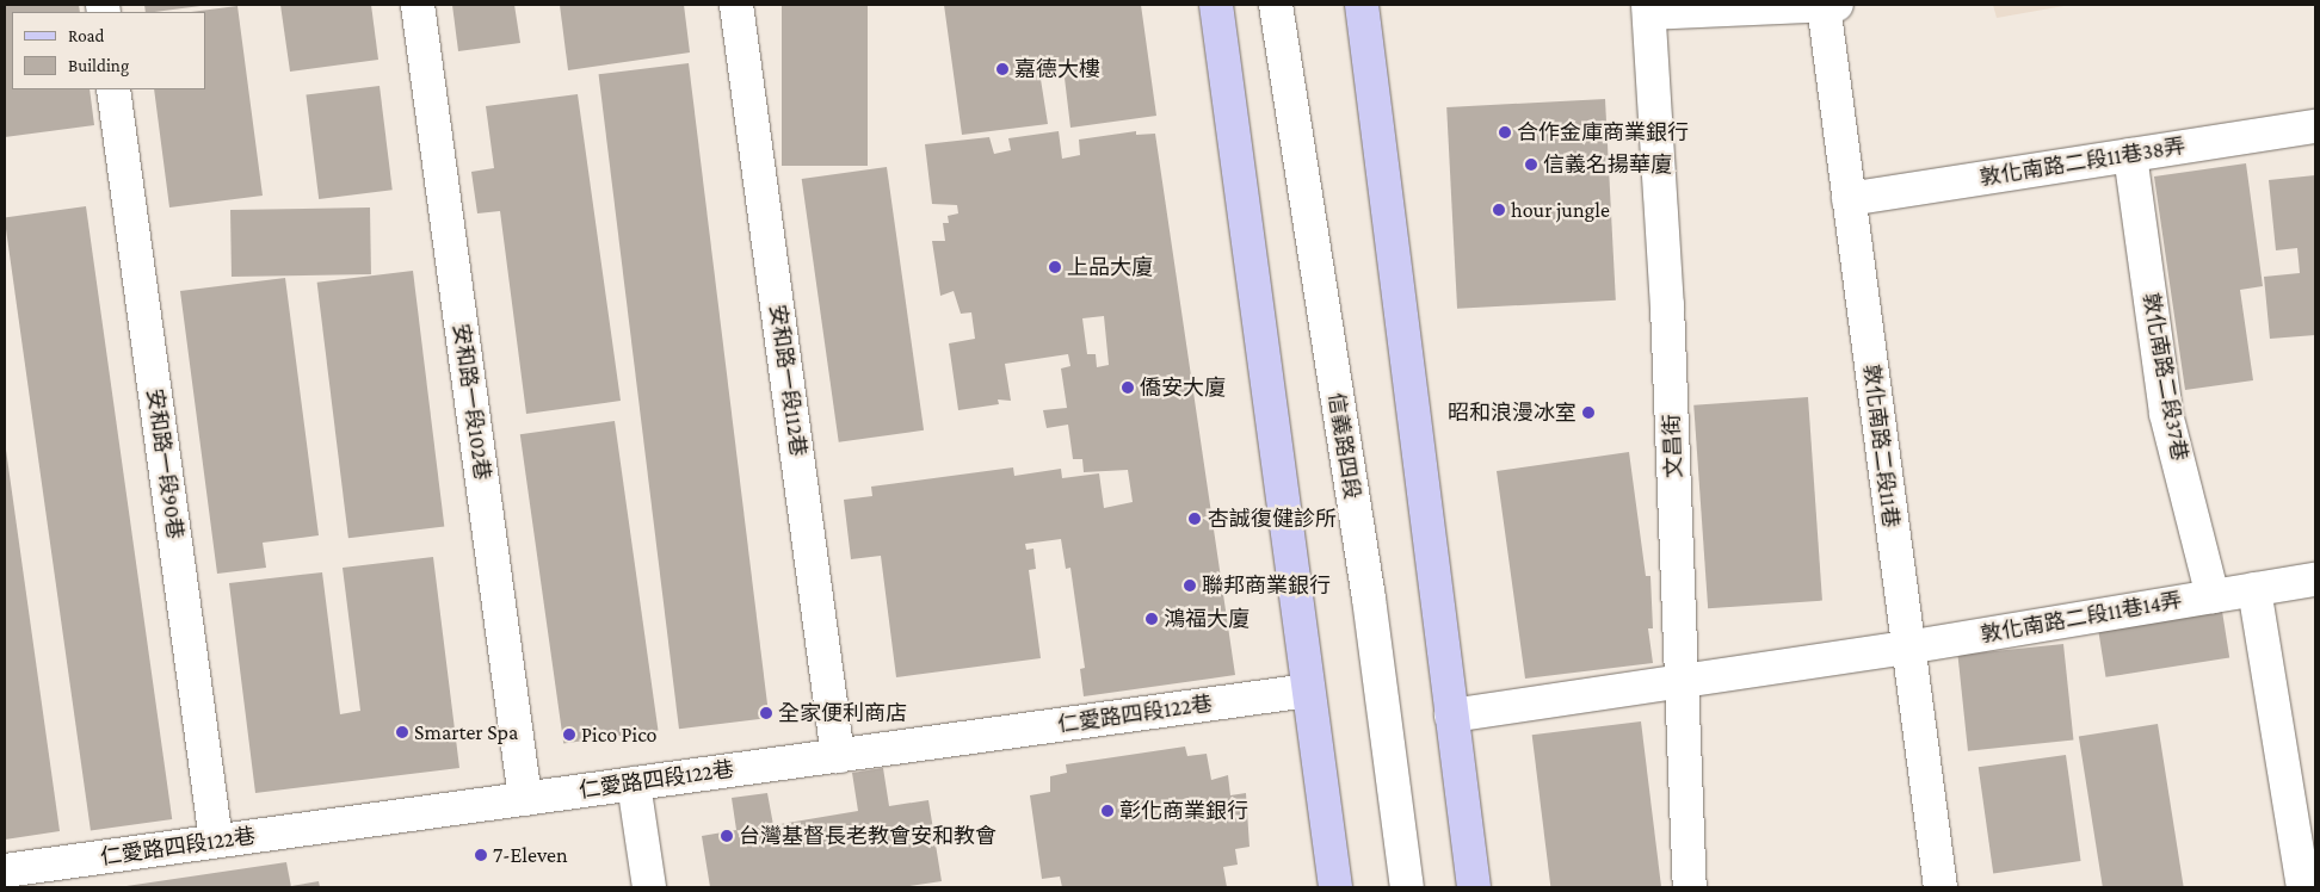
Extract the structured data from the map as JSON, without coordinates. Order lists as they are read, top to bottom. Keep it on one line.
{"streets":{"street":["敦化南路二段11巷38弄","敦化南路二段37巷","安和路一段112巷","安和路一段102巷","信義路四段","文昌街","敦化南路二段11巷","安和路一段90巷","敦化南路二段11巷14弄","仁愛路四段122巷"]},"crossings":[["敦化南路二段11巷38弄","敦化南路二段37巷"],["敦化南路二段11巷38弄","敦化南路二段11巷"],["敦化南路二段37巷","敦化南路二段11巷14弄"],["安和路一段112巷","仁愛路四段122巷"],["安和路一段102巷","仁愛路四段122巷"],["文昌街","敦化南路二段11巷14弄"],["敦化南路二段11巷","敦化南路二段11巷14弄"],["安和路一段90巷","仁愛路四段122巷"]],"places":["嘉德大樓","合作金庫商業銀行","信義名揚華廈","hour jungle","上品大廈","僑安大廈","昭和浪漫冰室","杏誠復健診所","聯邦商業銀行","鴻福大廈","全家便利商店","Smarter Spa","Pico Pico","彰化商業銀行","台灣基督長老教會安和教會","7-Eleven"],"legend":["Road","Building"]}
